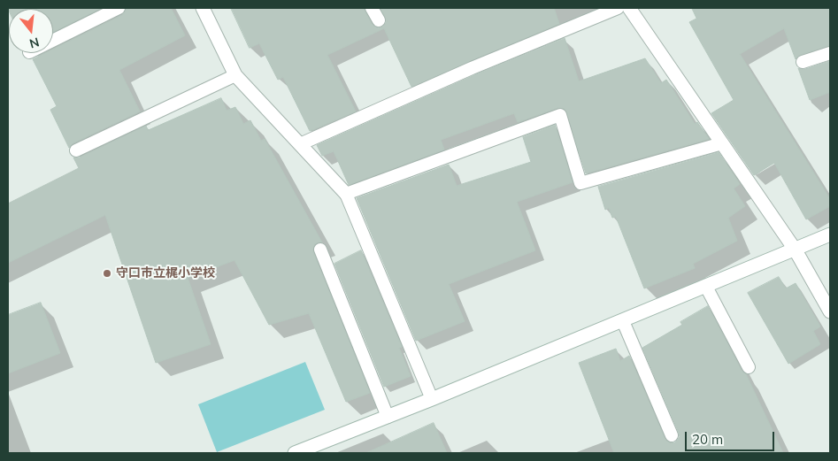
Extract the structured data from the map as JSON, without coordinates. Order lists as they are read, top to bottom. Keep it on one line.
{"places":["守口市立梶小学校"],"scale_bar":"20 m","north":"bottom"}
